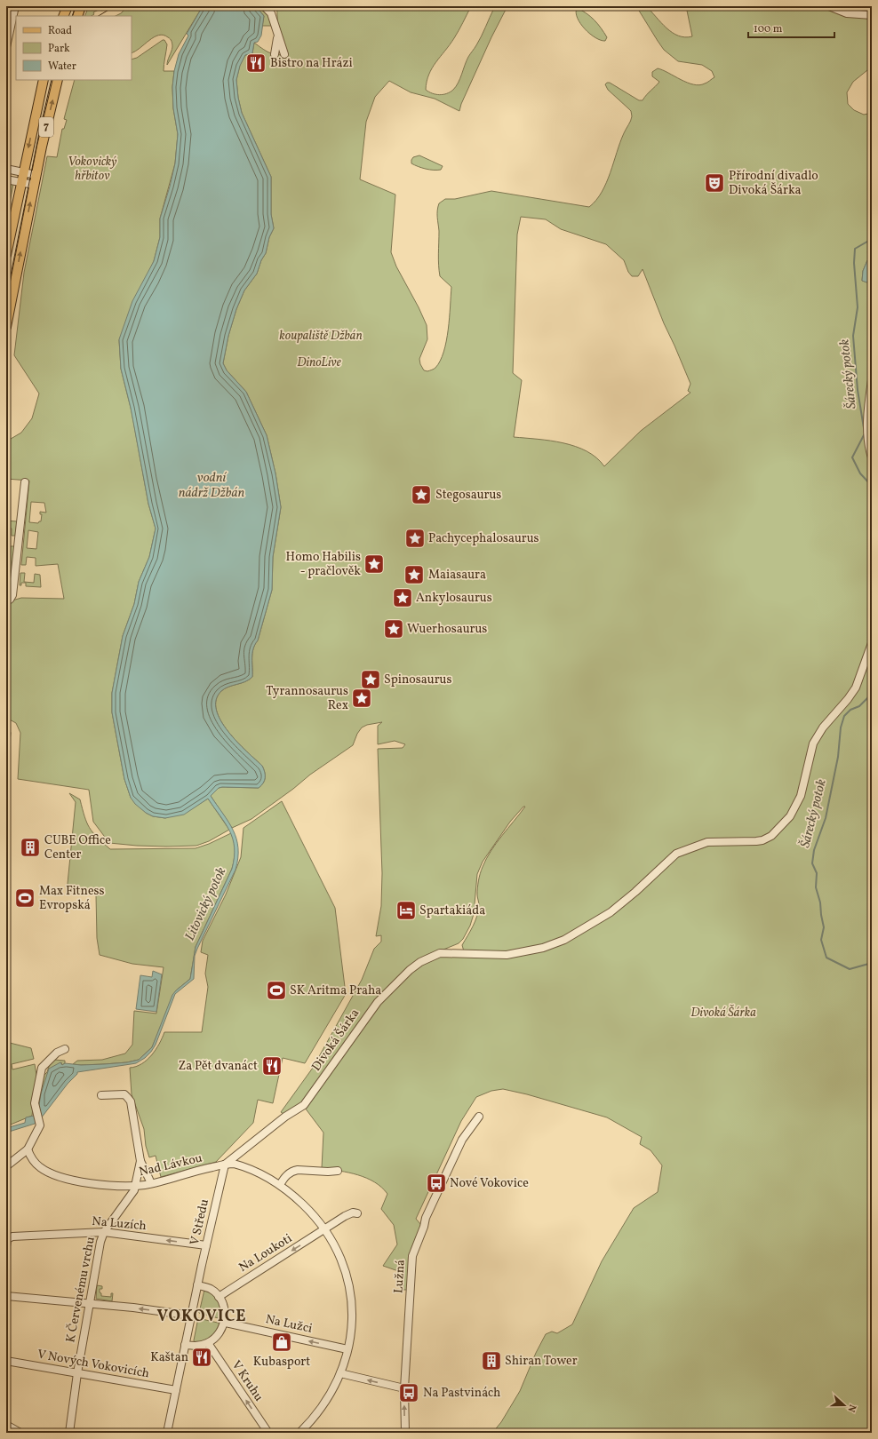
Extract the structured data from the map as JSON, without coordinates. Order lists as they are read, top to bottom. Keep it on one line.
{"streets":{"main road":["7"],"street":["Divoká Šárka","Nad Lávkou","V Středu","Na Luzích","Na Loukoti","Lužná","K Červenému vrchu","Na Lužci","V Nových Vokovicích","V Kruhu"]},"crossings":[["Divoká Šárka","Nad Lávkou"],["Divoká Šárka","V Středu"],["Nad Lávkou","V Středu"],["Nad Lávkou","K Červenému vrchu"],["V Středu","Na Luzích"],["V Středu","V Nových Vokovicích"],["Na Luzích","K Červenému vrchu"],["K Červenému vrchu","V Nových Vokovicích"]],"one_way":["Na Luzích","Na Loukoti","Na Lužci","V Kruhu"],"districts":["VOKOVICE"],"water":["Šárecký potok","vodní nádrž Džbán","Litovický potok"],"parks":["Vokovický hřbitov","koupaliště Džbán","DinoLive","Divoká Šárka"],"places":{"restaurant":["Bistro na Hrázi","Za Pět dvanáct","Kaštan"],"theatre":["Přírodní divadlo Divoká Šárka"],"place":["Stegosaurus","Pachycephalosaurus","Homo Habilis - pračlověk","Maiasaura","Ankylosaurus","Wuerhosaurus","Spinosaurus","Tyrannosaurus Rex"],"building":["CUBE Office Center","Shiran Tower"],"sports":["Max Fitness Evropská","SK Aritma Praha"],"hotel":["Spartakiáda"],"bus stop":["Nové Vokovice","Na Pastvinách"],"shop":["Kubasport"]},"legend":["Road","Park","Water"],"scale_bar":"100 m","north":"right"}
